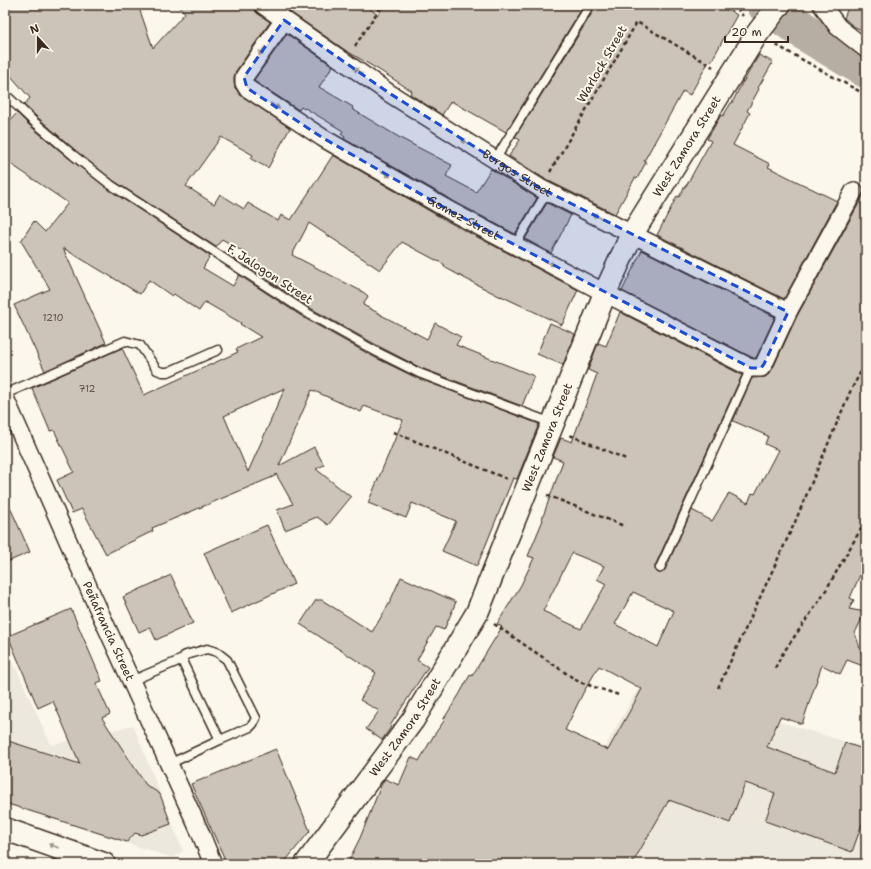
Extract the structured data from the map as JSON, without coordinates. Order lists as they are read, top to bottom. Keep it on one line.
{"streets":{"street":["West Zamora Street","Burgos Street","Gomez Street","Peñafrancia Street"],"lane":["F. Jalogon Street"],"path":["Warlock Street"]},"crossings":[["Warlock Street","West Zamora Street"],["Warlock Street","Burgos Street"],["West Zamora Street","Burgos Street"],["West Zamora Street","Gomez Street"],["West Zamora Street","F. Jalogon Street"],["Burgos Street","Gomez Street"]],"one_way":["Burgos Street","Gomez Street"],"house_numbers":["1210","712"],"scale_bar":"20 m","north":"top"}
